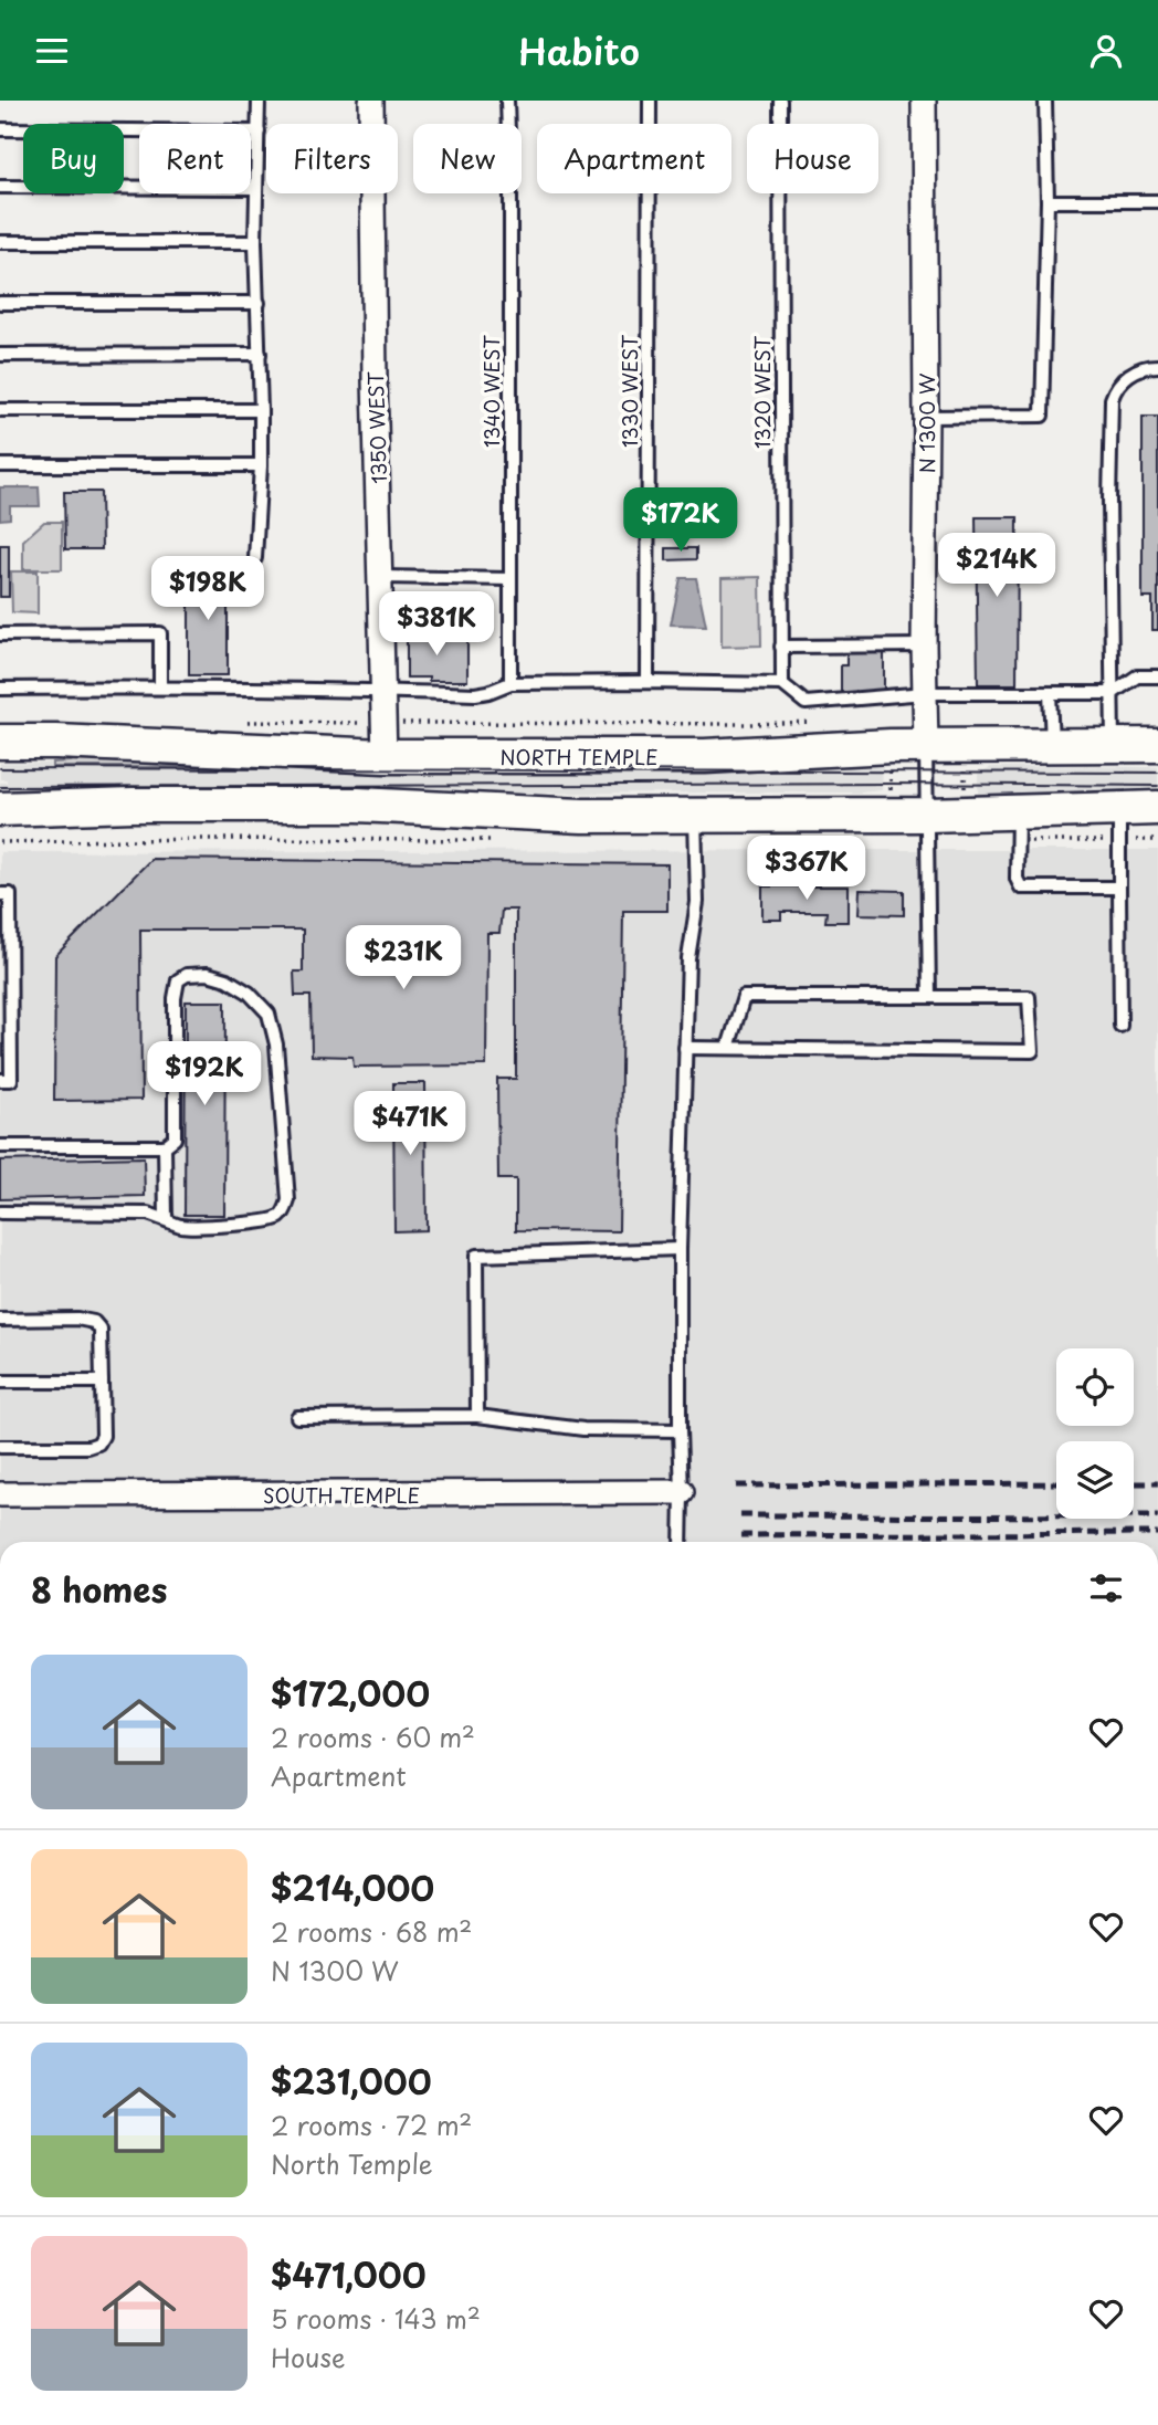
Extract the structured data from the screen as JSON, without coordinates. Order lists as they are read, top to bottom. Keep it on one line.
{"streets":{"main road":["NORTH TEMPLE"],"street":["N 1300 W","1350 WEST","SOUTH TEMPLE"],"lane":["1340 WEST","1330 WEST","1320 WEST"]},"crossings":[["N 1300 W","NORTH TEMPLE"],["1350 WEST","NORTH TEMPLE"]],"page":{"header":"Habito","chip":["Buy","Rent","Filters","New","Apartment","House"],"price":["$172K","$214K","$198K","$381K","$367K","$231K","$192K","$471K"],"heading":"8 homes","list":[{"name":"$172,000","note":"2 rooms · 60 m² · Apartment"},{"name":"$214,000","note":"2 rooms · 68 m² · N 1300 W"},{"name":"$231,000","note":"2 rooms · 72 m² · North Temple"},{"name":"$471,000","note":"5 rooms · 143 m² · House"}]}}
